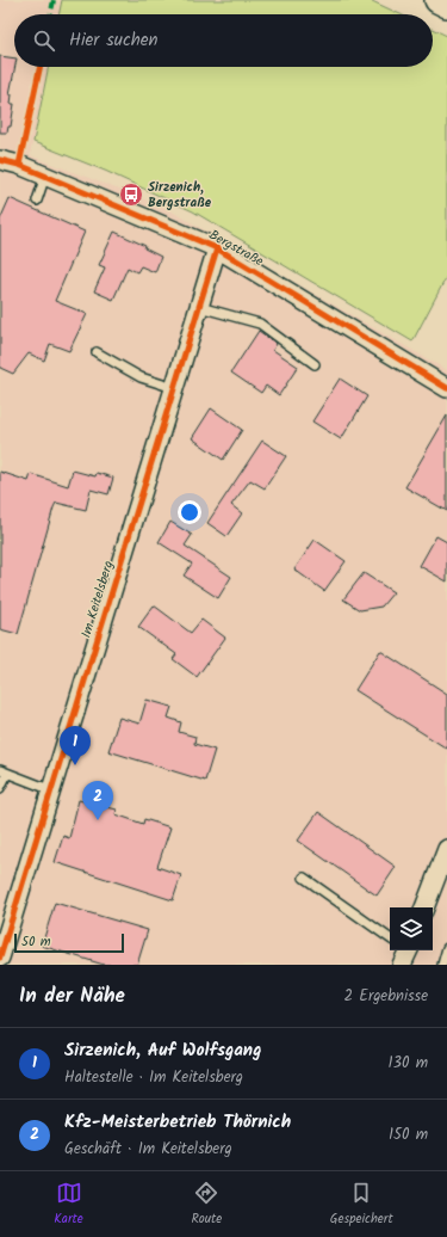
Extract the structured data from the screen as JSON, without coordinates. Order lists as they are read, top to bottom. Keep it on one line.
{"streets":{"street":["Bergstraße","Im Keitelsberg"]},"crossings":[["Bergstraße","Im Keitelsberg"]],"places":{"bus stop":["Sirzenich, Bergstraße"]},"scale_bar":"50 m","page":{"search":"Hier suchen","pins":["1","2"],"scale":"50 m","heading":["In der Nähe","2 Ergebnisse"],"list":[{"mark":"1","name":"Sirzenich, Auf Wolfsgang","note":"Haltestelle · Im Keitelsberg","value":"130 m"},{"mark":"2","name":"Kfz-Meisterbetrieb Thörnich","note":"Geschäft · Im Keitelsberg","value":"150 m"}],"nav":["Karte","Route","Gespeichert"]}}
